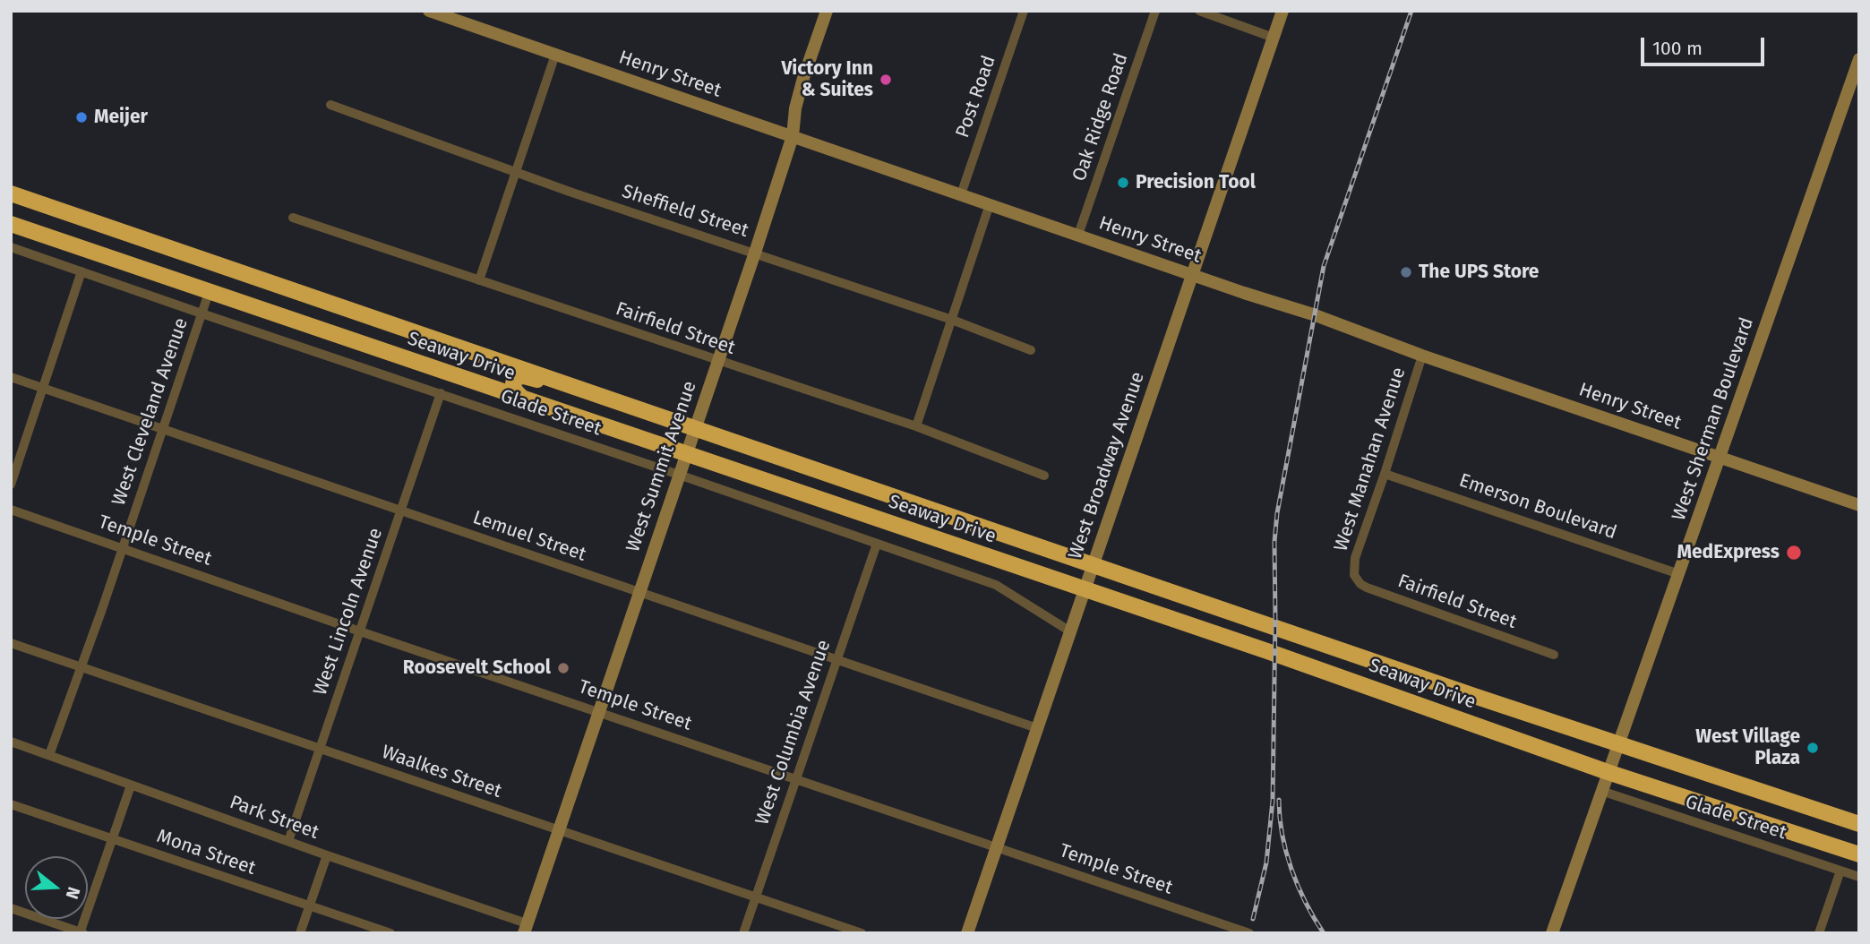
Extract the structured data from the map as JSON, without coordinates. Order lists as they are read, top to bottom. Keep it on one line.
{"streets":{"highway":["Seaway Drive"],"main road":["Henry Street","West Sherman Boulevard","West Broadway Avenue","West Summit Avenue"],"street":["Post Road","Oak Ridge Road","Sheffield Street","Fairfield Street","West Cleveland Avenue","Glade Street","West Manahan Avenue","Emerson Boulevard","Lemuel Street","Temple Street","West Lincoln Avenue","West Columbia Avenue","Waalkes Street","Park Street","Mona Street"]},"crossings":[["Henry Street","Post Road"],["Henry Street","Oak Ridge Road"],["Henry Street","West Sherman Boulevard"],["Henry Street","West Manahan Avenue"],["Henry Street","West Broadway Avenue"],["Henry Street","West Summit Avenue"],["Sheffield Street","West Summit Avenue"],["Fairfield Street","West Manahan Avenue"],["Fairfield Street","West Summit Avenue"],["Seaway Drive","West Cleveland Avenue"],["Seaway Drive","West Sherman Boulevard"],["Seaway Drive","West Summit Avenue"],["West Cleveland Avenue","Glade Street"],["West Cleveland Avenue","Lemuel Street"],["West Cleveland Avenue","Temple Street"],["West Cleveland Avenue","Waalkes Street"],["West Cleveland Avenue","Park Street"],["Glade Street","West Sherman Boulevard"],["Glade Street","West Broadway Avenue"],["Glade Street","West Summit Avenue"],["Glade Street","West Lincoln Avenue"],["Glade Street","West Columbia Avenue"],["West Sherman Boulevard","Emerson Boulevard"],["West Manahan Avenue","Emerson Boulevard"],["West Broadway Avenue","Lemuel Street"],["West Broadway Avenue","Temple Street"],["West Summit Avenue","Lemuel Street"],["West Summit Avenue","Temple Street"],["West Summit Avenue","Waalkes Street"],["West Summit Avenue","Park Street"],["Lemuel Street","West Lincoln Avenue"],["Lemuel Street","West Columbia Avenue"],["Temple Street","West Lincoln Avenue"],["Temple Street","West Columbia Avenue"],["West Lincoln Avenue","Waalkes Street"],["West Lincoln Avenue","Park Street"],["West Columbia Avenue","Waalkes Street"]],"places":["Victory Inn & Suites","Meijer","Precision Tool","The UPS Store","MedExpress","Roosevelt School","West Village Plaza"],"scale_bar":"100 m","north":"right"}
